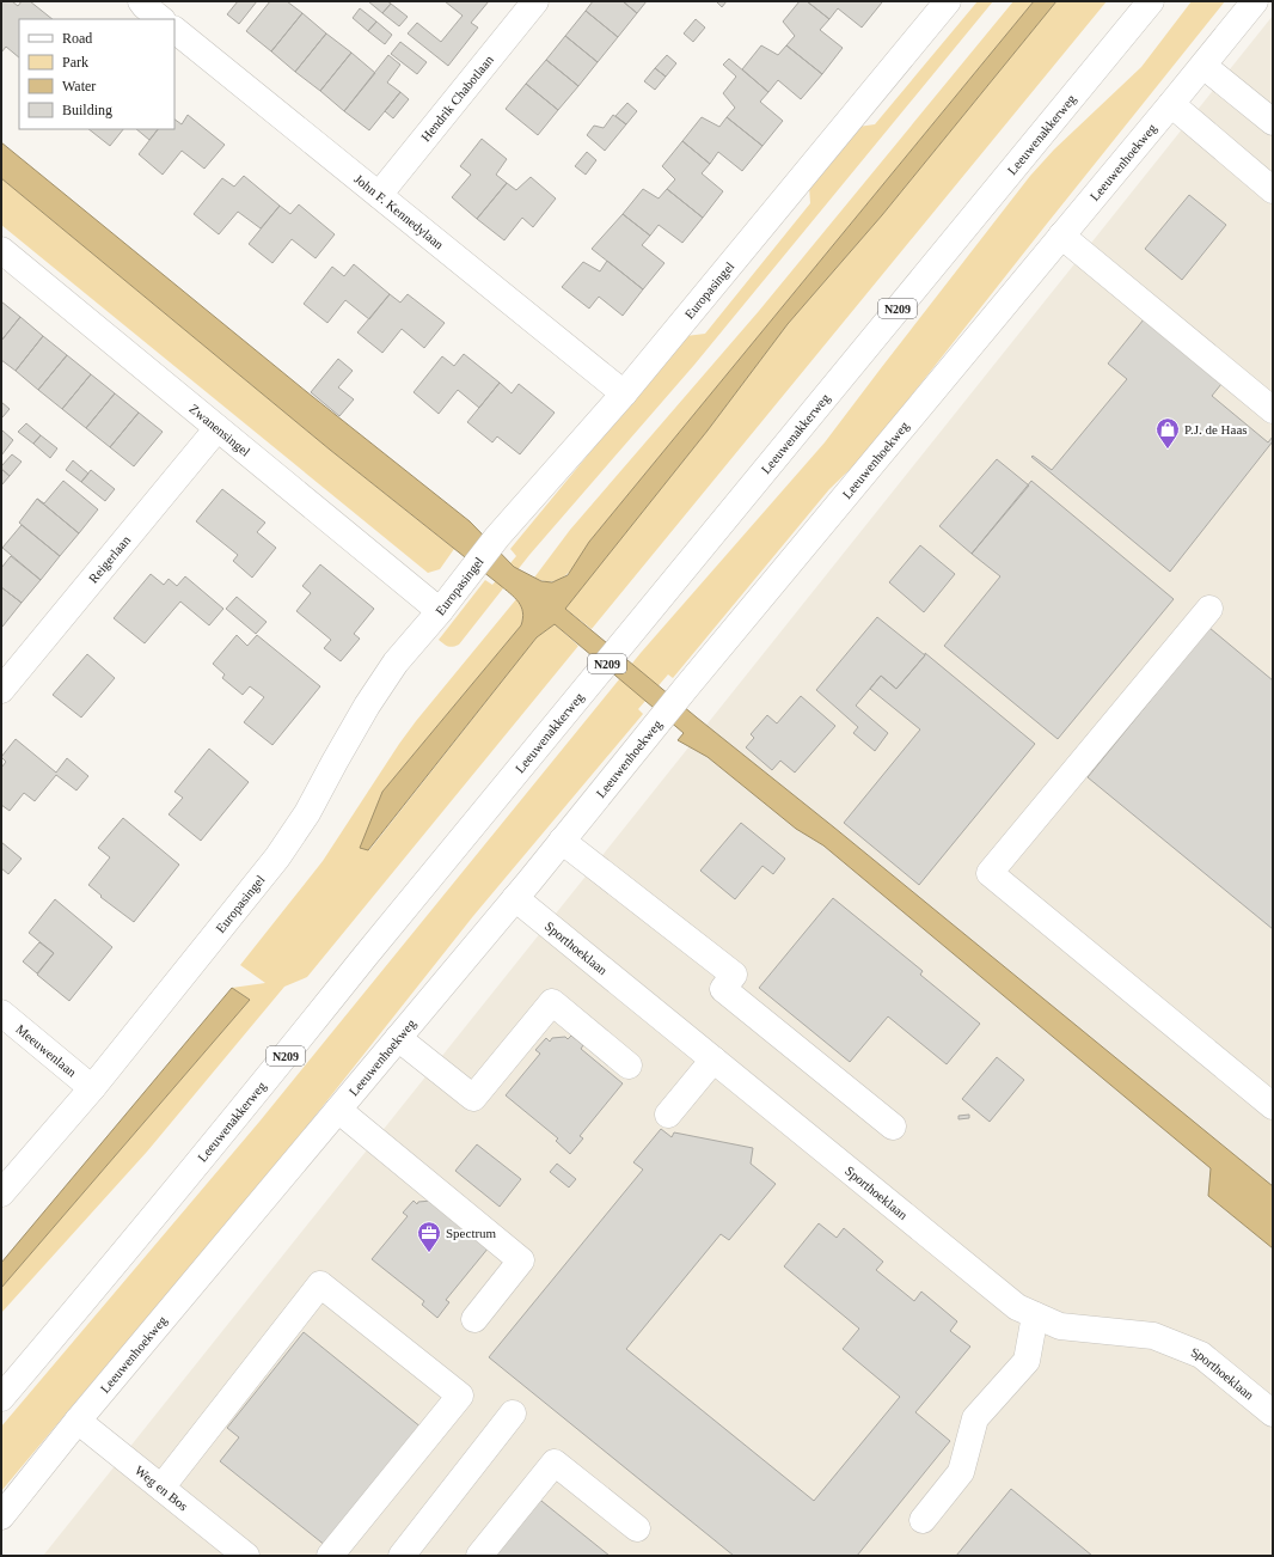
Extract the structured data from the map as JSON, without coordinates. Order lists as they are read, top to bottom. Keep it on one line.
{"streets":{"street":["Hendrik Chabotlaan","Leeuwenakkerweg","Leeuwenhoekweg","John F. Kennedylaan","Europasingel","N209","Zwanensingel","Reigerlaan","Sporthoeklaan","Meeuwenlaan","Weg en Bos"]},"crossings":[["Hendrik Chabotlaan","John F. Kennedylaan"],["Leeuwenhoekweg","Sporthoeklaan"],["Leeuwenhoekweg","Weg en Bos"],["John F. Kennedylaan","Europasingel"],["Europasingel","Zwanensingel"],["Europasingel","Meeuwenlaan"],["Zwanensingel","Reigerlaan"]],"places":{"shop":["P.J. de Haas"],"office":["Spectrum"]},"legend":["Road","Park","Water","Building"]}
